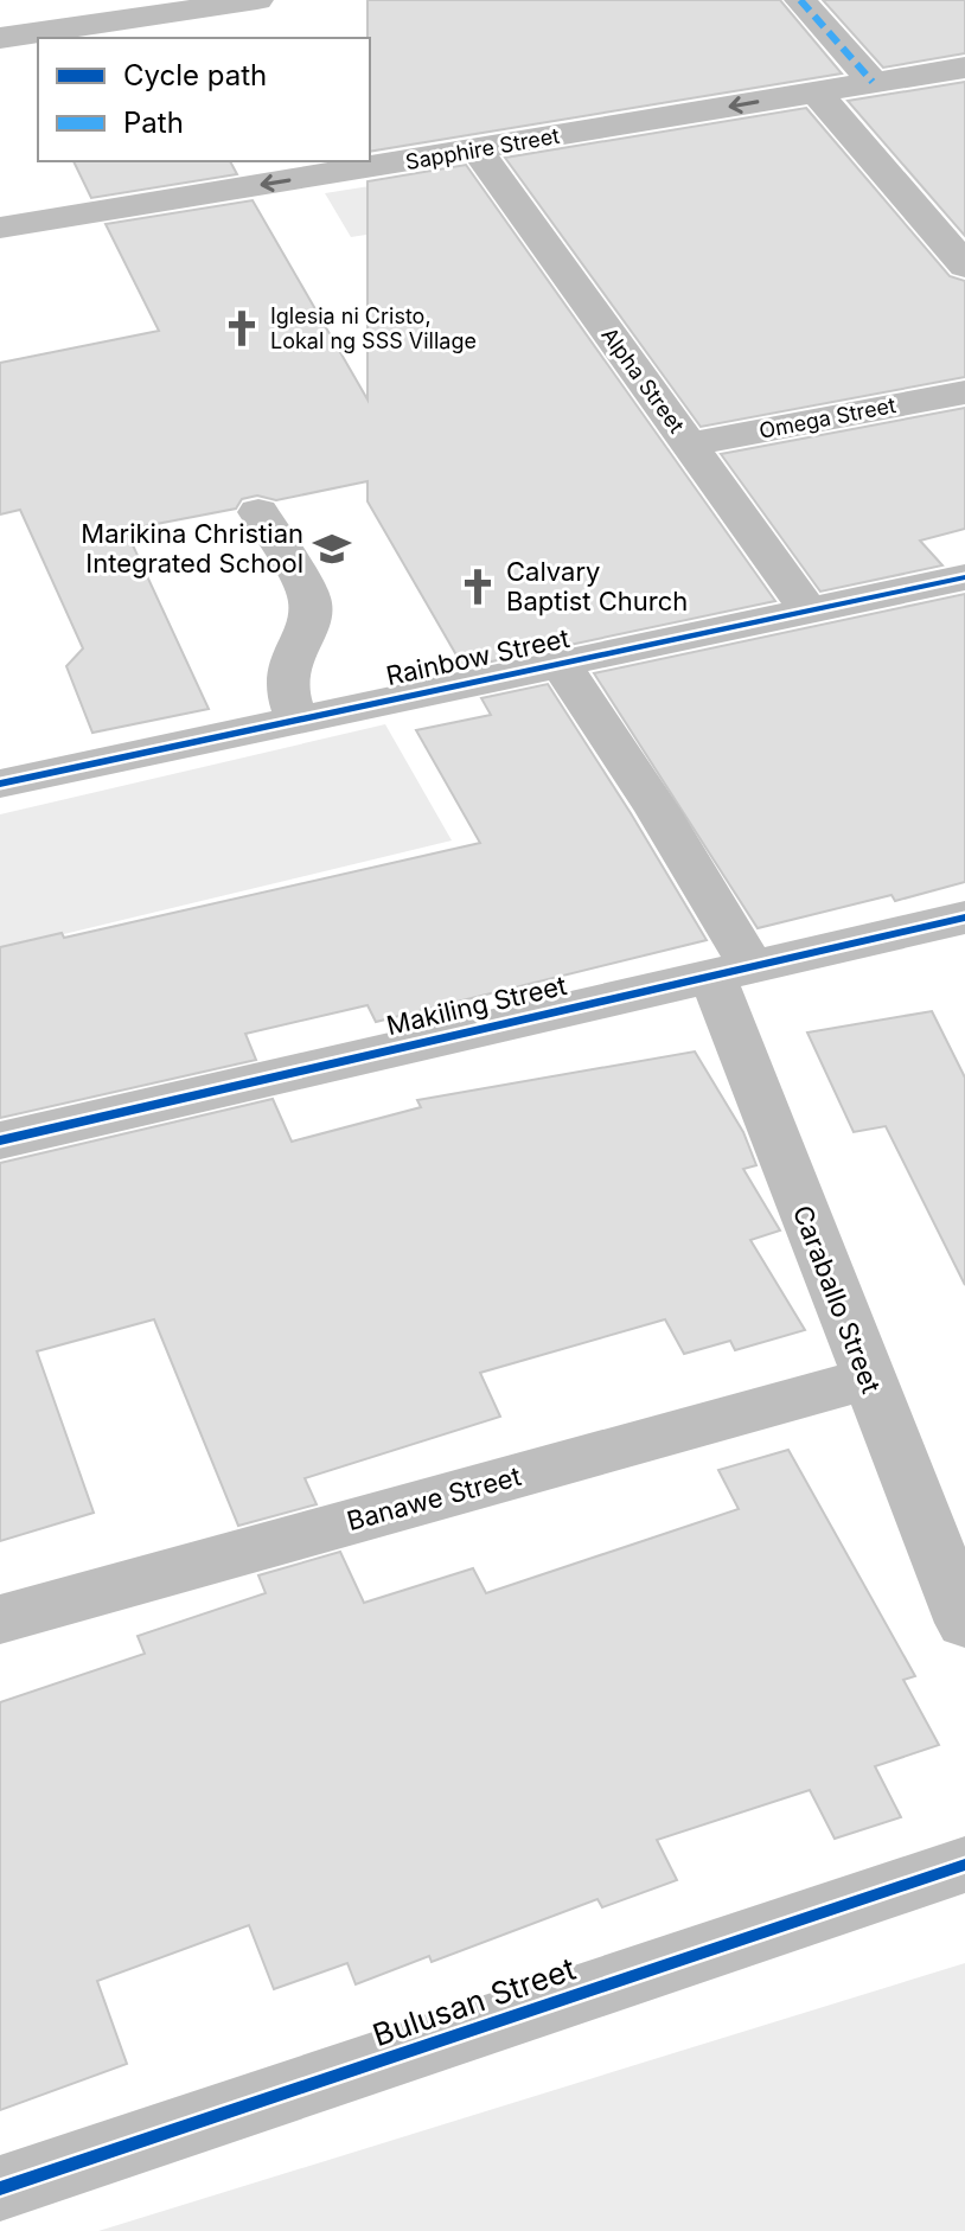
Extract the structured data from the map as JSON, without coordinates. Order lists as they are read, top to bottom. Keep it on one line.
{"streets":{"street":["Sapphire Street","Alpha Street","Omega Street","Rainbow Street","Makiling Street","Caraballo Street","Banawe Street","Bulusan Street"]},"crossings":[["Sapphire Street","Alpha Street"],["Alpha Street","Omega Street"],["Alpha Street","Rainbow Street"],["Rainbow Street","Caraballo Street"],["Makiling Street","Caraballo Street"],["Caraballo Street","Banawe Street"]],"places":{"church":["Iglesia ni Cristo, Lokal ng SSS Village","Calvary Baptist Church"],"school or university":["Marikina Christian Integrated School"]},"legend":["Cycle path","Path"]}
